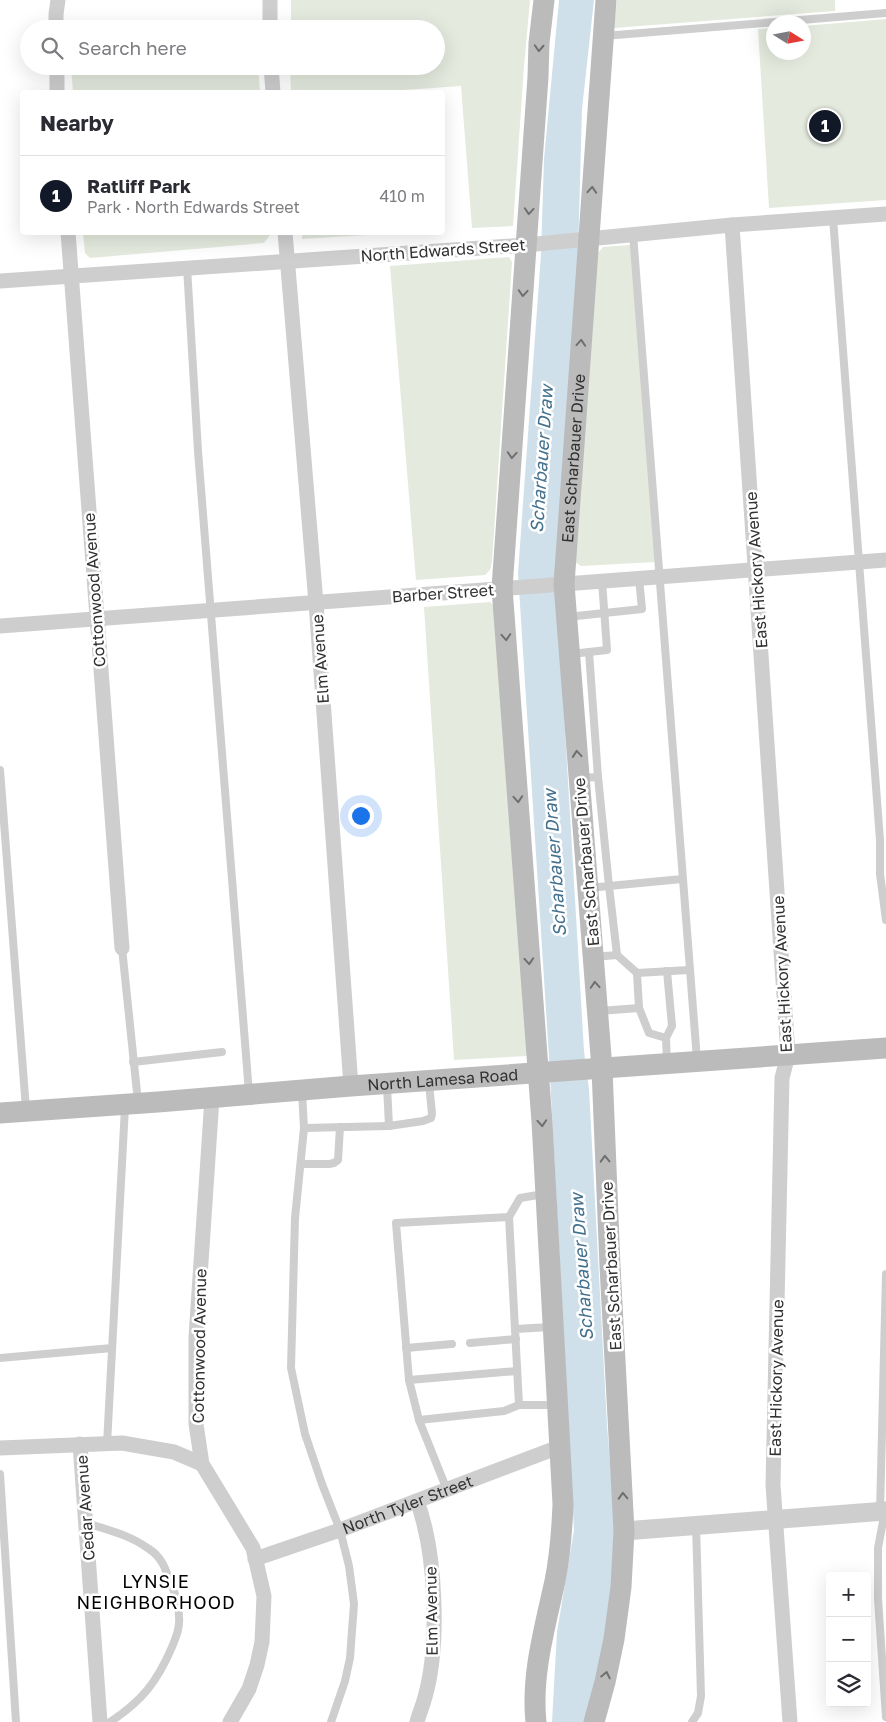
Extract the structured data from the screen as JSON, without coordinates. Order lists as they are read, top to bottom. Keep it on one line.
{"streets":{"main road":["East Scharbauer Drive","North Lamesa Road"],"street":["North Edwards Street","East Hickory Avenue","Cottonwood Avenue","Barber Street","Elm Avenue","North Tyler Street","Cedar Avenue"]},"crossings":[["North Edwards Street","East Scharbauer Drive"],["North Edwards Street","East Hickory Avenue"],["North Edwards Street","Cottonwood Avenue"],["North Edwards Street","Elm Avenue"],["East Scharbauer Drive","Barber Street"],["East Scharbauer Drive","North Lamesa Road"],["East Hickory Avenue","Barber Street"],["East Hickory Avenue","North Lamesa Road"],["Cottonwood Avenue","Barber Street"],["Cottonwood Avenue","North Lamesa Road"],["Cottonwood Avenue","North Tyler Street"],["Barber Street","Elm Avenue"],["Elm Avenue","North Lamesa Road"],["Elm Avenue","North Tyler Street"]],"districts":["LYNSIE NEIGHBORHOOD"],"water":["Scharbauer Draw"],"north":"right","page":{"search":"Search here","heading":"Nearby","pins":"1","list":[{"mark":"1","name":"Ratliff Park","note":"Park · North Edwards Street","value":"410 m"}],"map_buttons":["+","−"]}}
